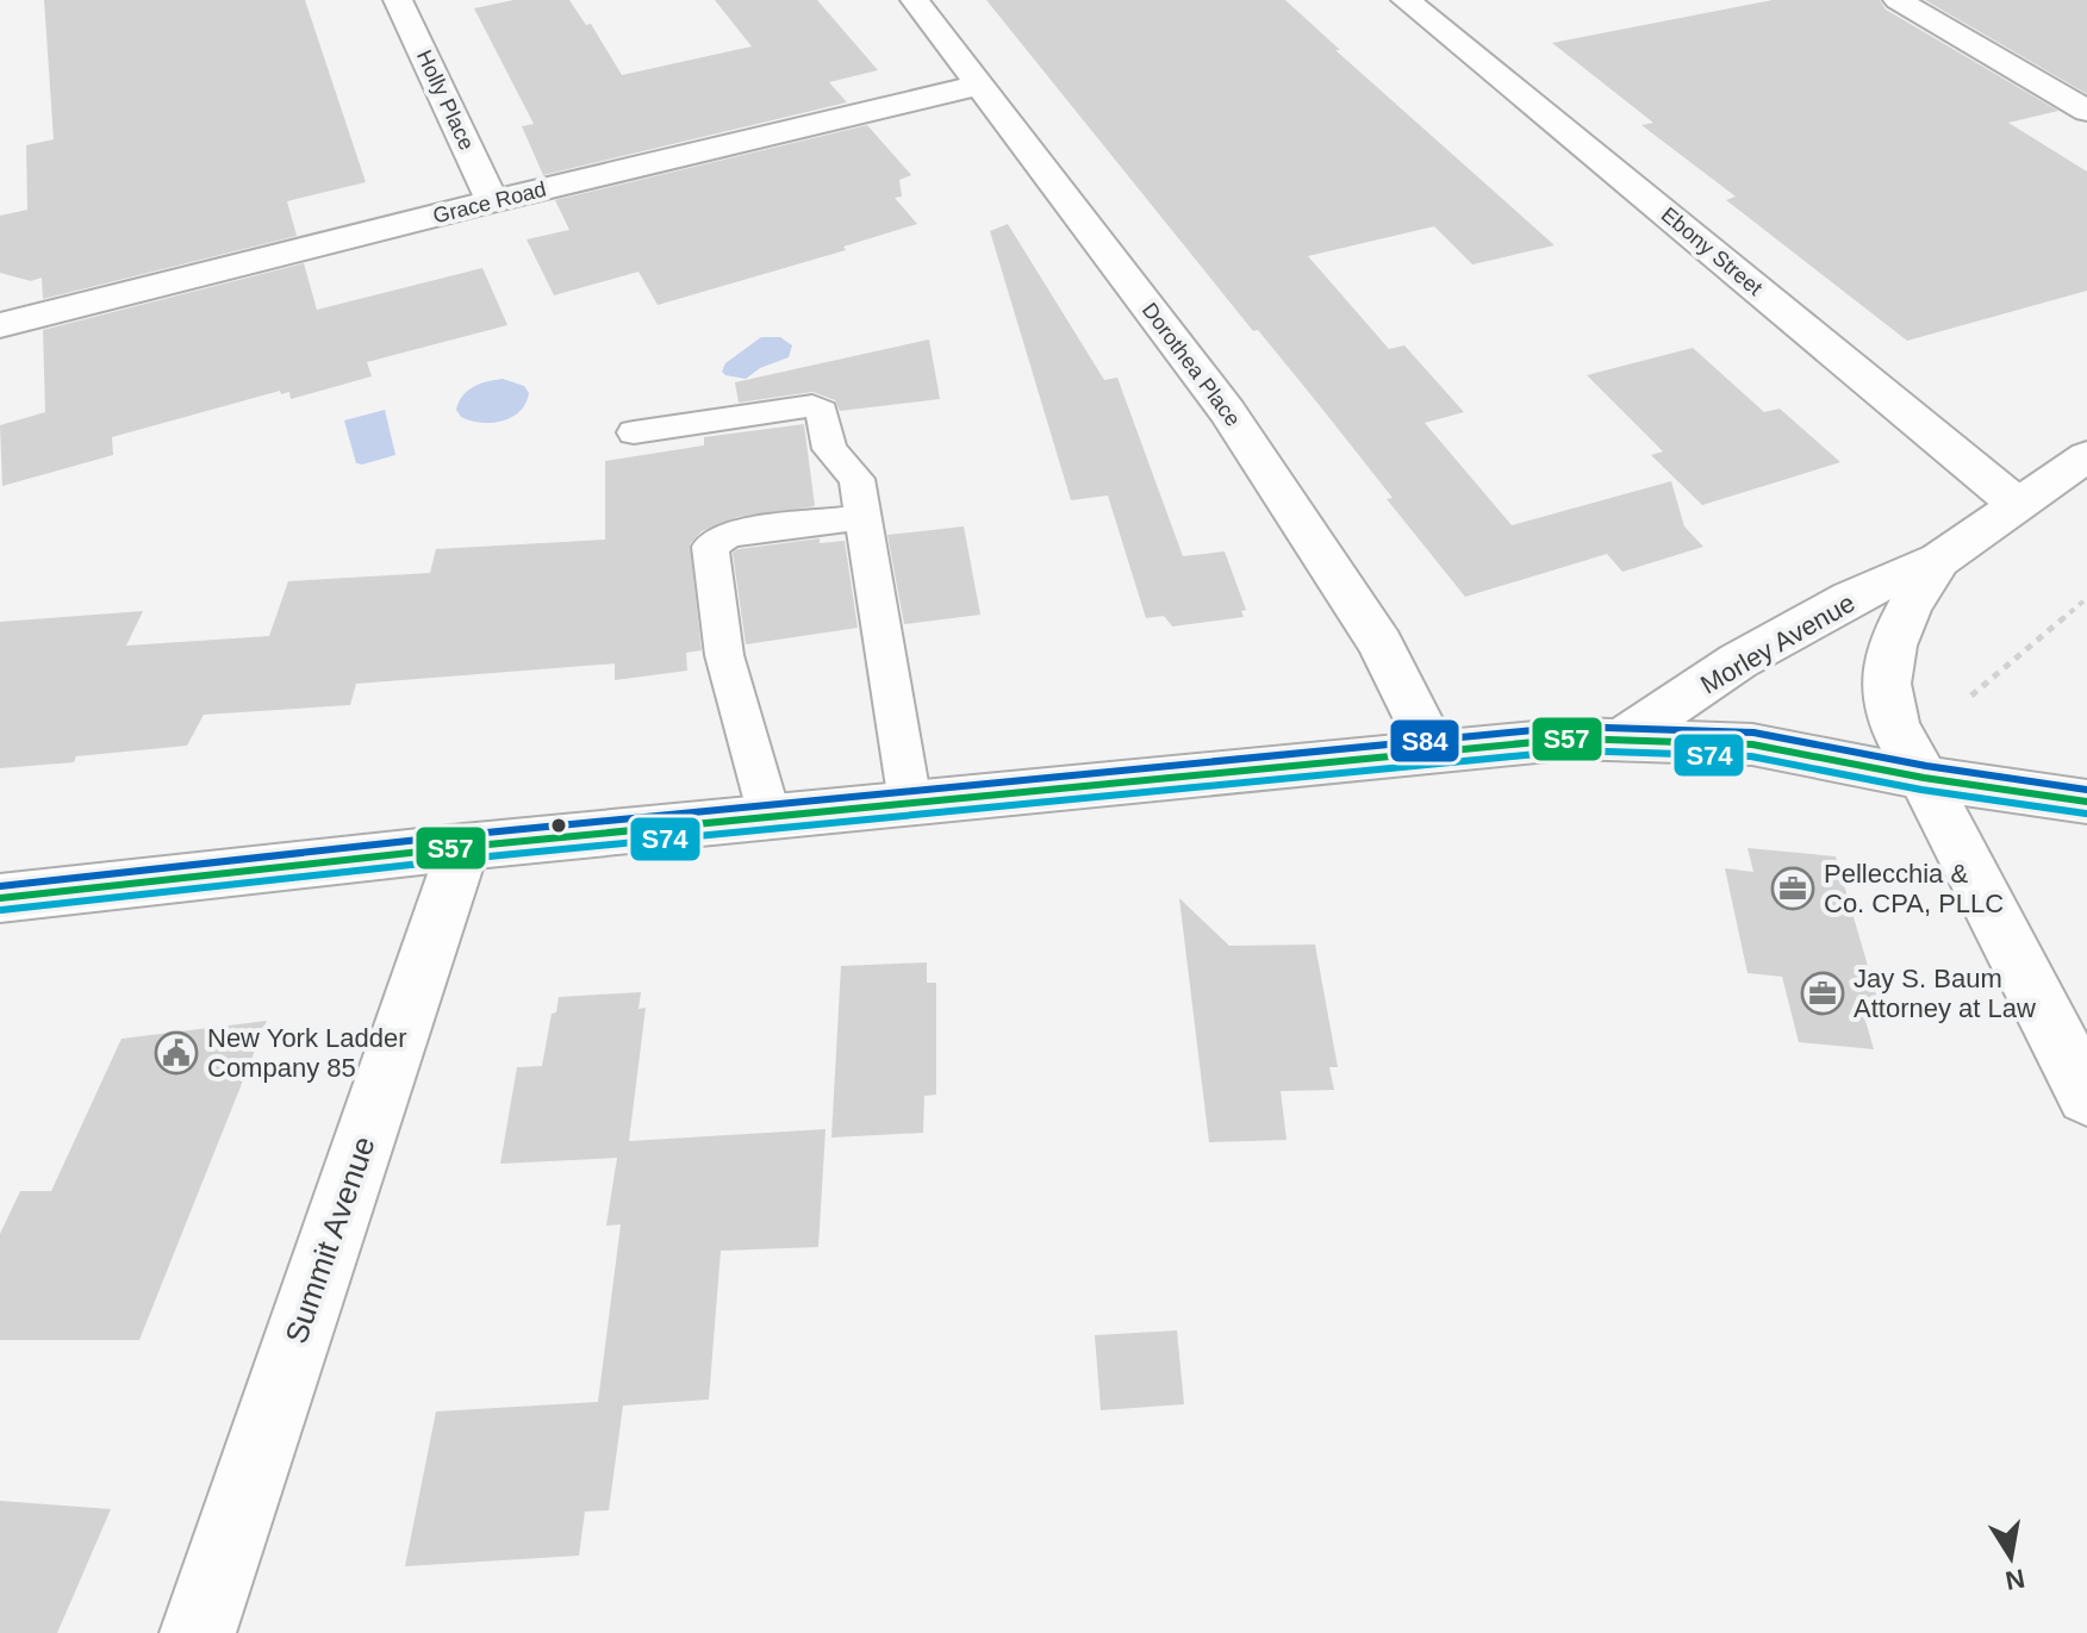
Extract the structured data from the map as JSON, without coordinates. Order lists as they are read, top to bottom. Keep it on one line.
{"streets":{"street":["Holly Place","Grace Road","Ebony Street","Dorothea Place","Morley Avenue","Summit Avenue"]},"crossings":[["Holly Place","Grace Road"],["Grace Road","Dorothea Place"],["Ebony Street","Morley Avenue"]],"places":{"office":["Pellecchia & Co. CPA, PLLC","Jay S. Baum Attorney at Law"],"public building":["New York Ladder Company 85"]},"lines":["transit line S84","transit line S57","transit line S74"],"north":"bottom"}
